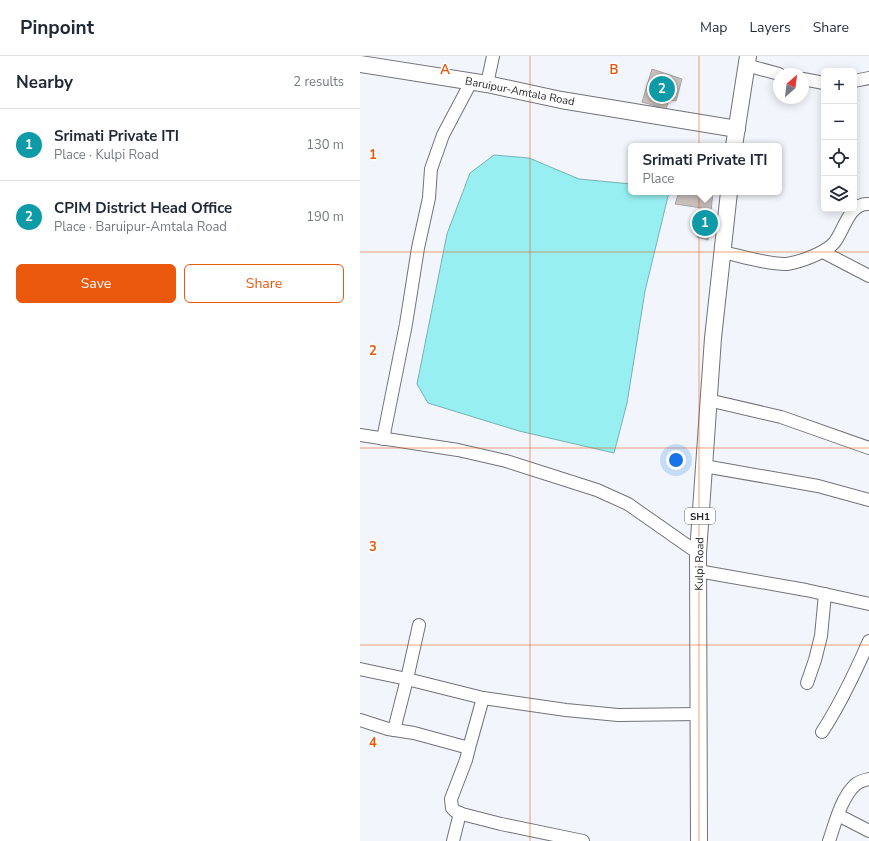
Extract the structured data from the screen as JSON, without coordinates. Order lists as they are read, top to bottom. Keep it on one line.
{"streets":{"main road":["Baruipur-Amtala Road","SH1","Kulpi Road"]},"north":"top right","page":{"header":"Pinpoint","nav":["Map","Layers","Share"],"heading":["Nearby","2 results"],"map_buttons":["+","−"],"pins":["2","1"],"list":[{"mark":"1","name":"Srimati Private ITI","note":"Place · Kulpi Road","value":"130 m"},{"mark":"2","name":"CPIM District Head Office","note":"Place · Baruipur-Amtala Road","value":"190 m"}],"popup":["Srimati Private ITI","Place"],"buttons":["Save","Share"]},"grid":{"columns":["A","B"],"rows":["1","2","3","4"]}}
